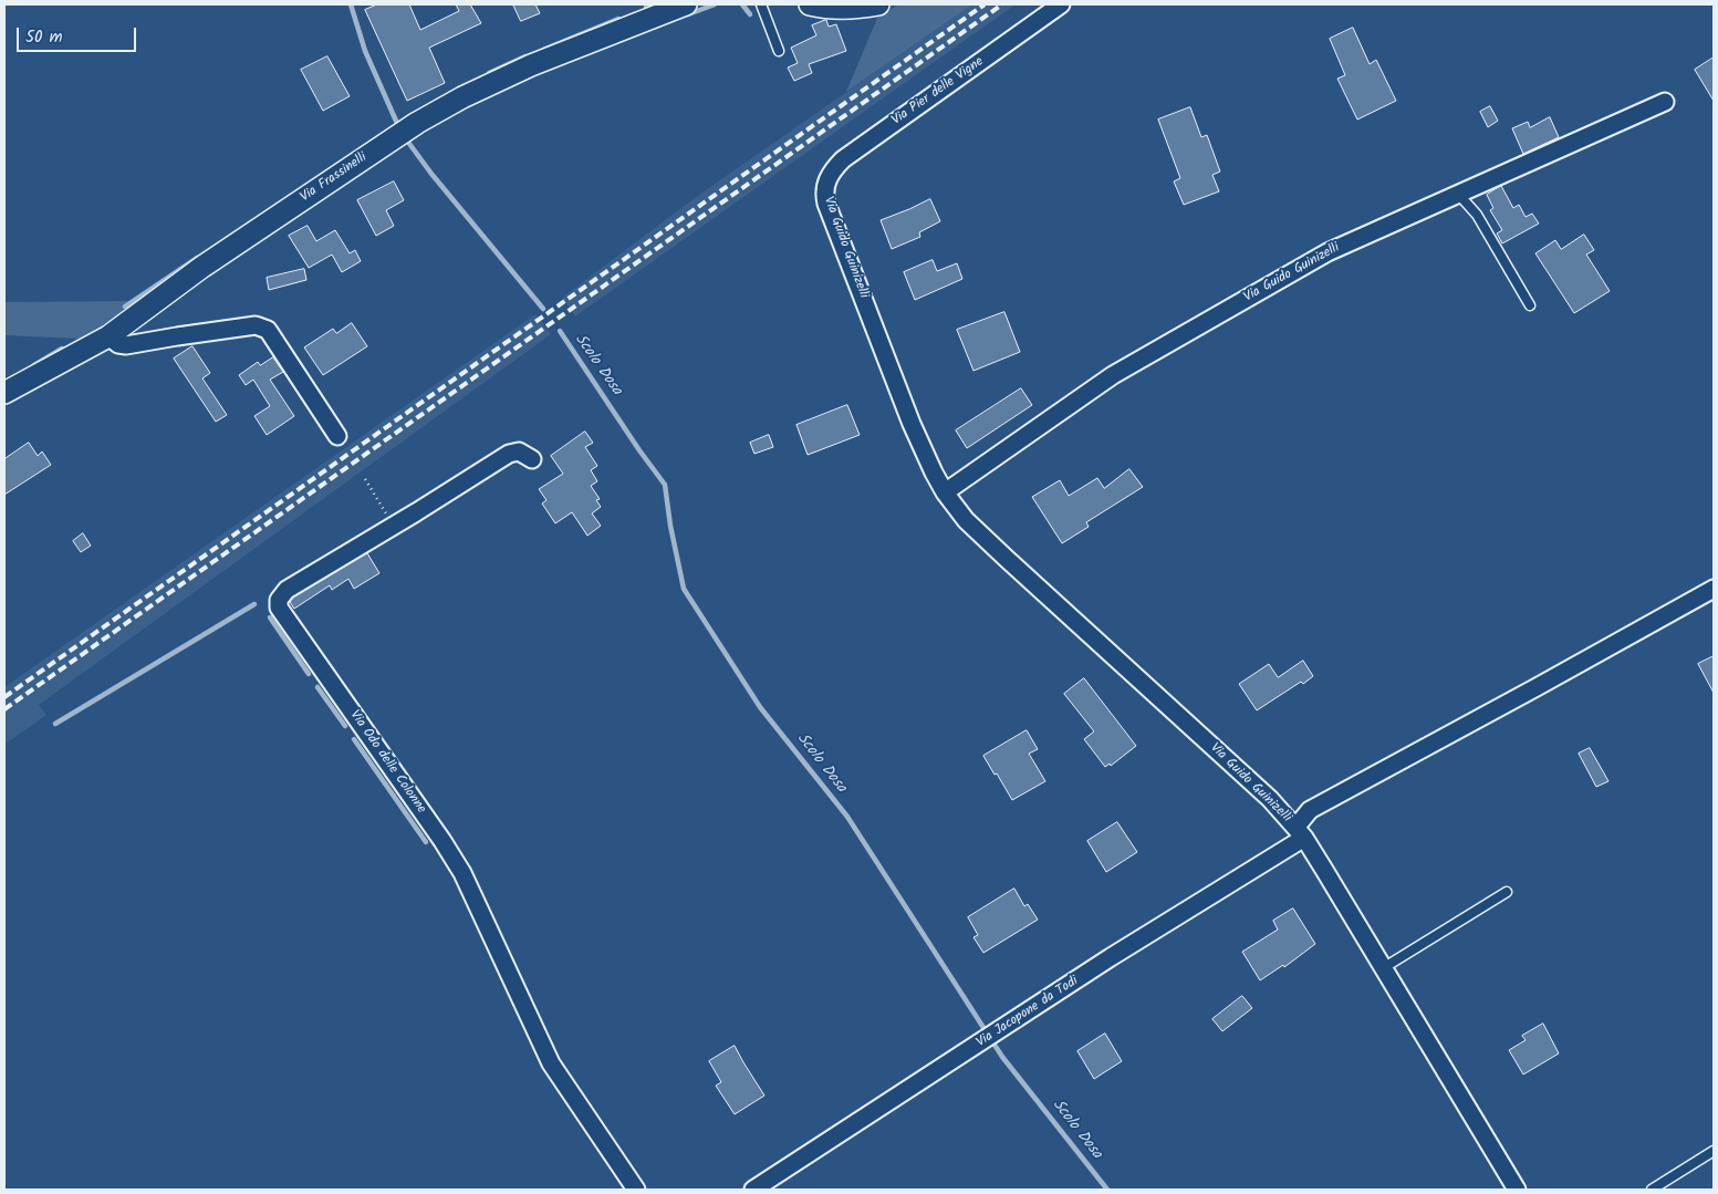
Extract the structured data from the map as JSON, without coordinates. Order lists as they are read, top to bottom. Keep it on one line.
{"streets":{"street":["Via Pier delle Vigne","Via Frassinelli","Via Guido Guinizelli","Via Odo delle Colonne","Via Jacopone da Todi"]},"crossings":[["Via Pier delle Vigne","Via Guido Guinizelli"],["Via Guido Guinizelli","Via Jacopone da Todi"]],"water":["Scolo Dosa"],"scale_bar":"50 m"}
